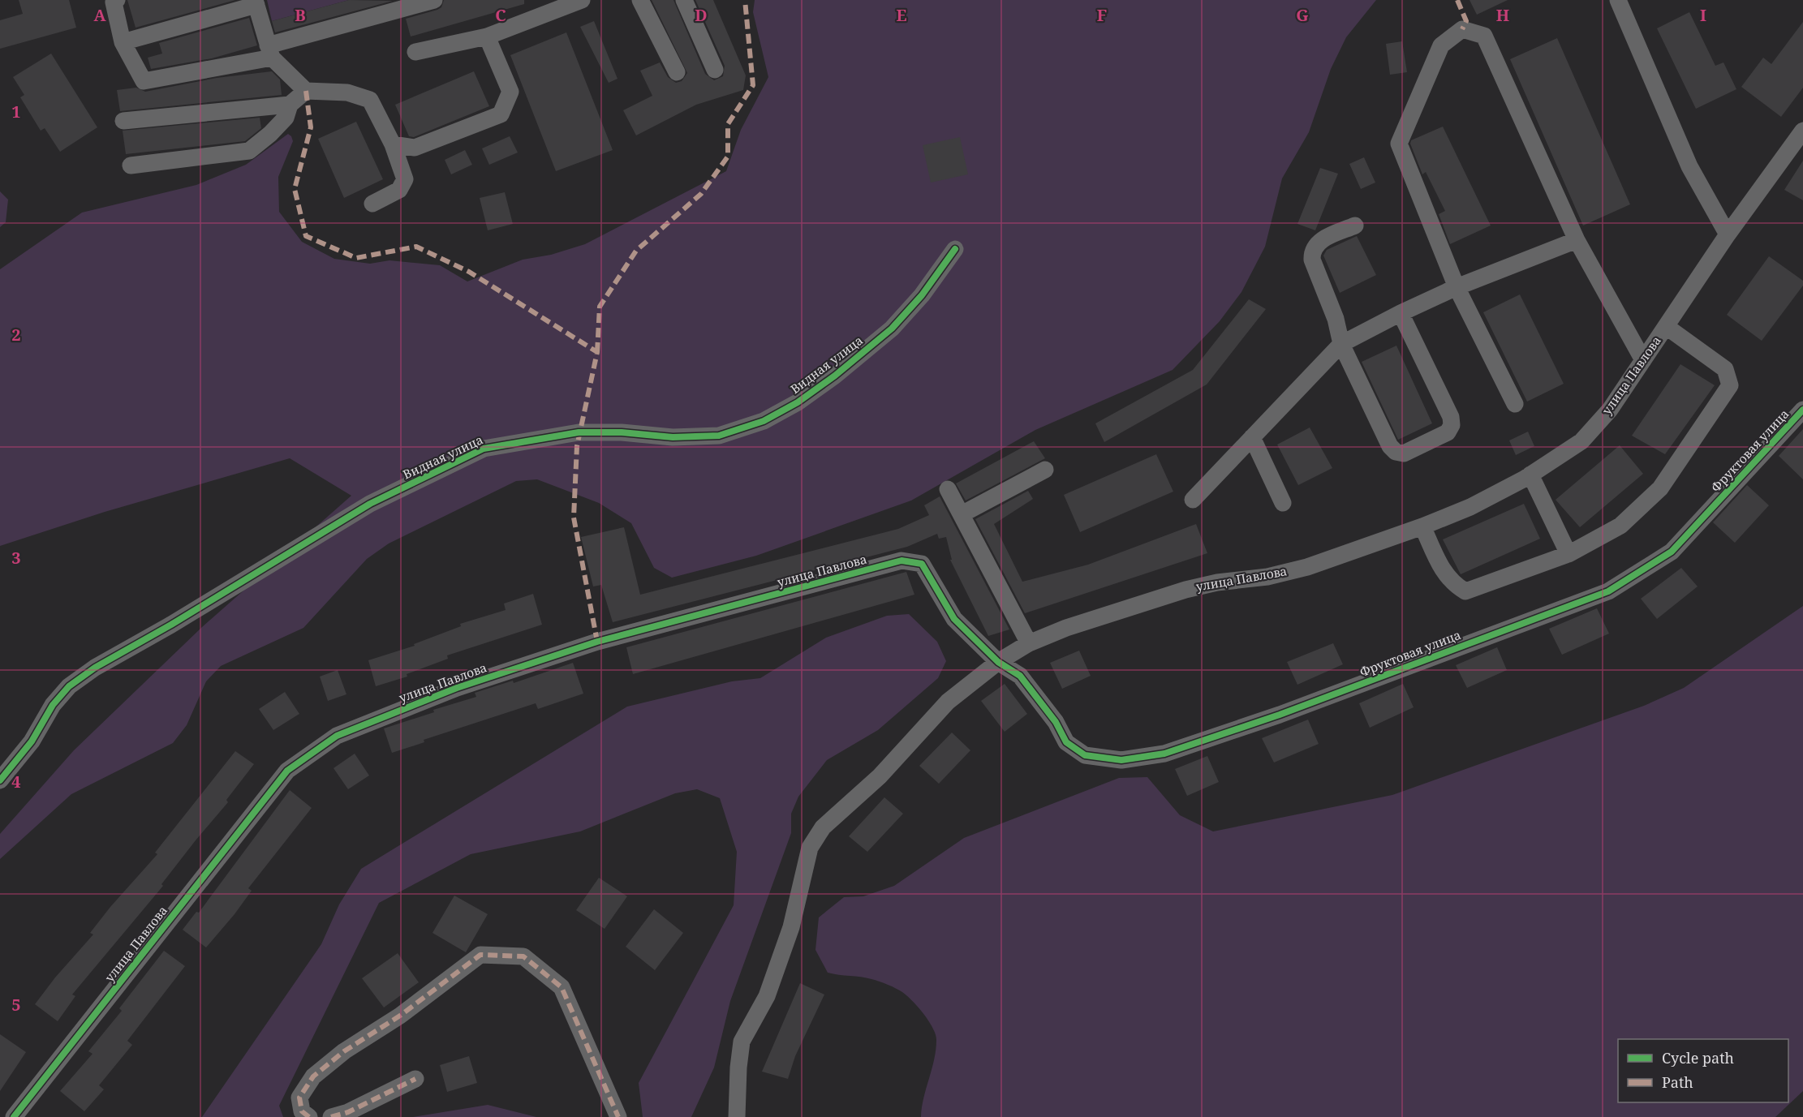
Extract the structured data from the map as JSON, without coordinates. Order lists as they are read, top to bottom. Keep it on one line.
{"streets":{"street":["Видная улица","улица Павлова","Фруктовая улица"]},"crossings":[["улица Павлова","Фруктовая улица"]],"legend":["Cycle path","Path"],"grid":{"columns":["A","B","C","D","E","F","G","H","I"],"rows":["1","2","3","4","5"]}}
